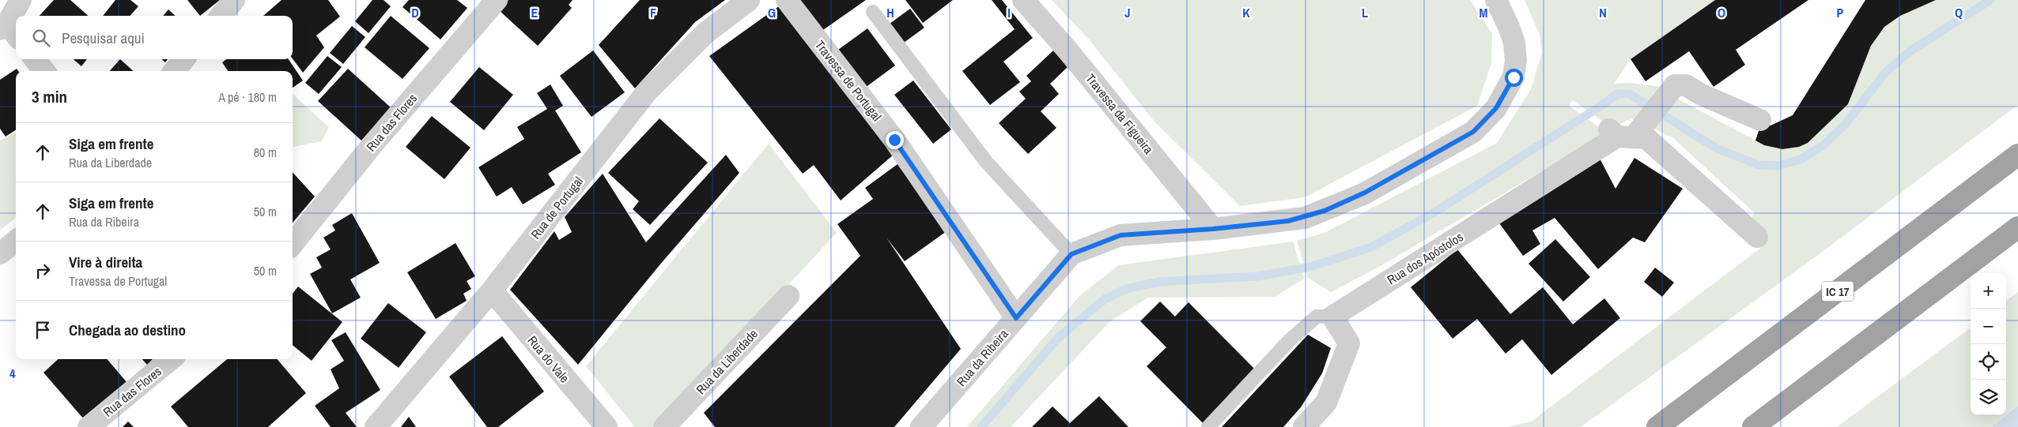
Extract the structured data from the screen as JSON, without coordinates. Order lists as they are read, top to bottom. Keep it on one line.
{"streets":{"highway":["IC 17"],"street":["Travessa de Portugal","Travessa da Figueira","Rua das Flores","Rua de Portugal","Rua dos Apóstolos","Rua da Ribeira","Rua do Vale","Rua da Liberdade"]},"crossings":[["Travessa de Portugal","Rua da Ribeira"],["Travessa da Figueira","Rua da Ribeira"],["Rua de Portugal","Rua do Vale"]],"page":{"search":"Pesquisar aqui","heading":["3 min","A pé · 180 m"],"list":[["Siga em frente","Rua da Liberdade","80 m"],["Siga em frente","Rua da Ribeira","50 m"],["Vire à direita","Travessa de Portugal","50 m"],"Chegada ao destino"],"map_buttons":["+","−"]},"grid":{"columns":["D","E","F","G","H","I","J","K","L","M","N","O","P","Q"],"rows":["4"]}}
